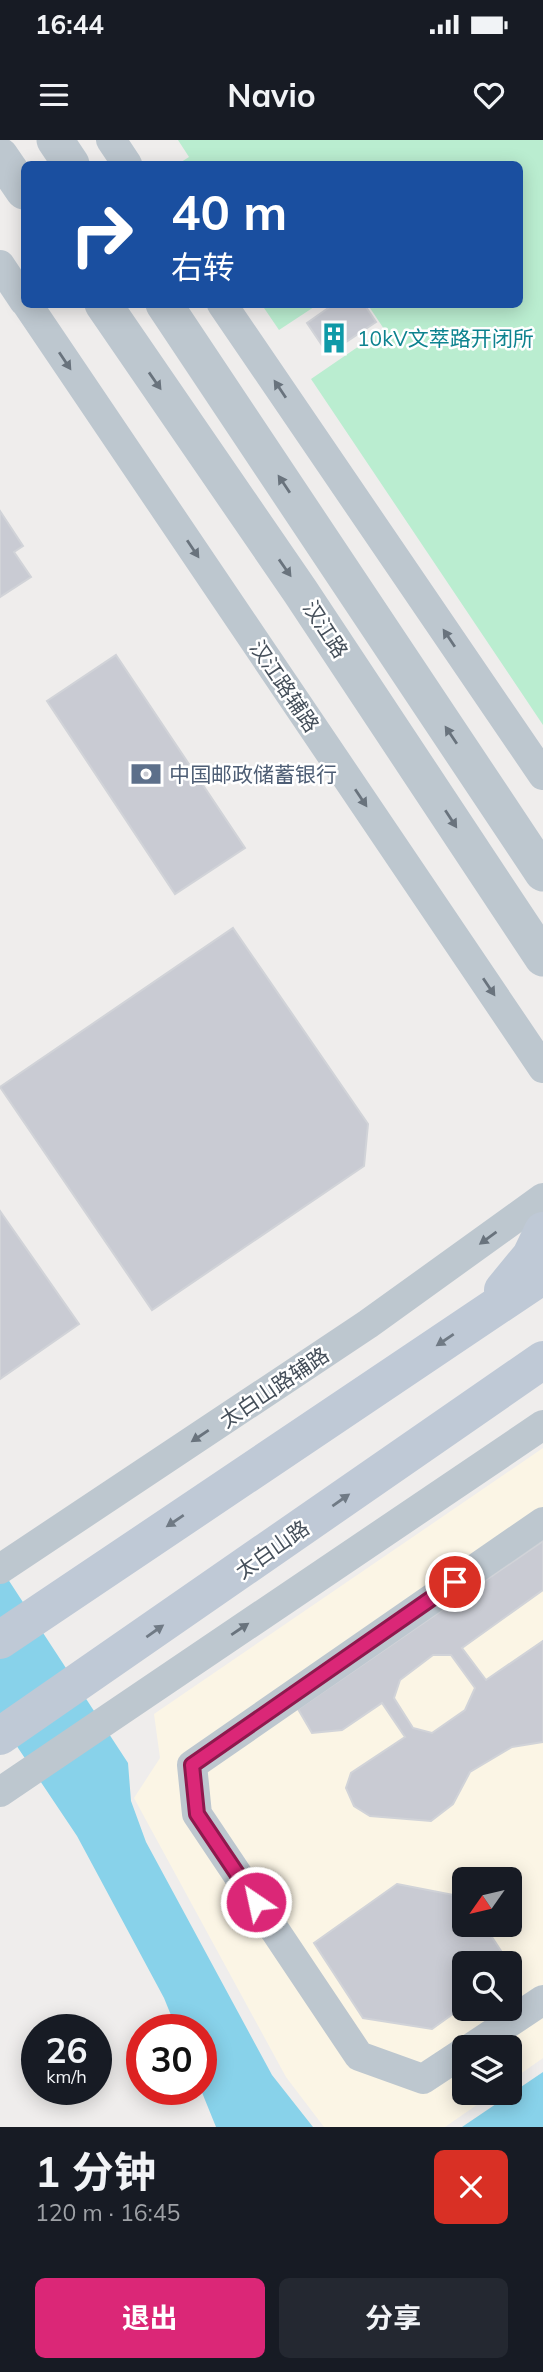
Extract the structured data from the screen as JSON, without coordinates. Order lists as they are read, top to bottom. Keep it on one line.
{"streets":{"main road":["太白山路"],"street":["汉江路","汉江路辅路","太白山路辅路"]},"places":{"building":["10kV文萃路开闭所"],"bank":["中国邮政储蓄银行"]},"north":"bottom left","page":{"status":"16:44","header":"Navio","turn":["40 m","右转"],"speed":"26 km/h","limit":"30","heading":["1 分钟","120 m · 16:45"],"buttons":["退出","分享"]}}
